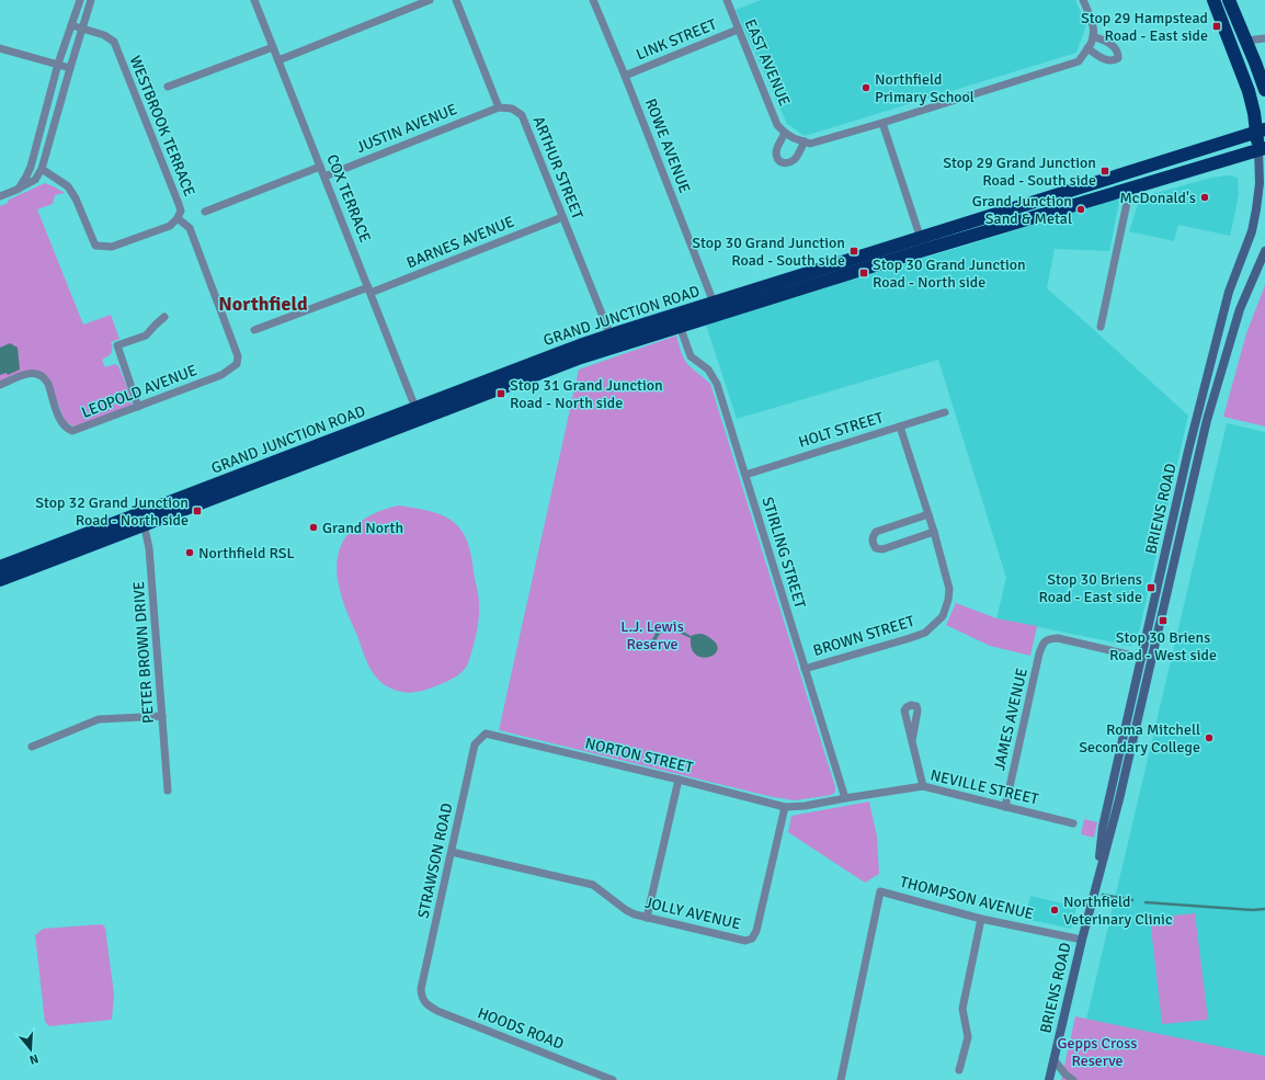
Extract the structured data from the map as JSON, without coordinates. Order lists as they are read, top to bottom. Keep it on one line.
{"streets":{"highway":["GRAND JUNCTION ROAD"],"main road":["BRIENS ROAD"],"street":["LINK STREET","EAST AVENUE","WESTBROOK TERRACE","JUSTIN AVENUE","ROWE AVENUE","ARTHUR STREET","COX TERRACE","BARNES AVENUE","LEOPOLD AVENUE","HOLT STREET","STIRLING STREET","BROWN STREET","PETER BROWN DRIVE","JAMES AVENUE","NORTON STREET","NEVILLE STREET","STRAWSON ROAD","THOMPSON AVENUE","JOLLY AVENUE","HOODS ROAD"]},"crossings":[["LINK STREET","EAST AVENUE"],["LINK STREET","ROWE AVENUE"],["WESTBROOK TERRACE","LEOPOLD AVENUE"],["JUSTIN AVENUE","ARTHUR STREET"],["JUSTIN AVENUE","COX TERRACE"],["ROWE AVENUE","GRAND JUNCTION ROAD"],["ARTHUR STREET","BARNES AVENUE"],["ARTHUR STREET","GRAND JUNCTION ROAD"],["COX TERRACE","BARNES AVENUE"],["COX TERRACE","GRAND JUNCTION ROAD"],["GRAND JUNCTION ROAD","BRIENS ROAD"],["GRAND JUNCTION ROAD","STIRLING STREET"],["GRAND JUNCTION ROAD","PETER BROWN DRIVE"],["HOLT STREET","STIRLING STREET"],["HOLT STREET","BROWN STREET"],["BRIENS ROAD","JAMES AVENUE"],["BRIENS ROAD","THOMPSON AVENUE"],["STIRLING STREET","BROWN STREET"],["STIRLING STREET","NEVILLE STREET"],["JAMES AVENUE","NEVILLE STREET"],["NORTON STREET","NEVILLE STREET"],["NORTON STREET","STRAWSON ROAD"],["NORTON STREET","JOLLY AVENUE"],["NEVILLE STREET","JOLLY AVENUE"],["STRAWSON ROAD","JOLLY AVENUE"],["STRAWSON ROAD","HOODS ROAD"]],"districts":["Northfield"],"parks":["L.J. Lewis Reserve","Gepps Cross Reserve"],"places":{"transit":["Stop 29 Hampstead Road - East side","Stop 29 Grand Junction Road - South side","Stop 30 Grand Junction Road - South side","Stop 30 Grand Junction Road - North side","Stop 31 Grand Junction Road - North side","Stop 32 Grand Junction Road - North side","Stop 30 Briens Road - East side","Stop 30 Briens Road - West side"],"other":["Northfield Primary School","McDonald's","Grand Junction Sand & Metal","Grand North","Northfield RSL","Roma Mitchell Secondary College","Northfield Veterinary Clinic"]},"north":"bottom"}
